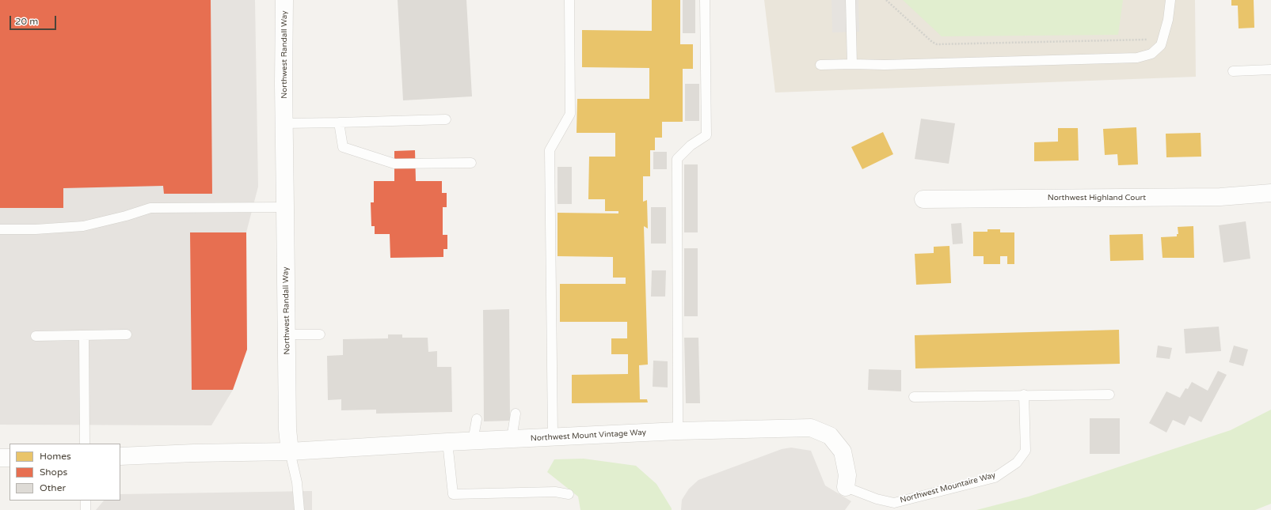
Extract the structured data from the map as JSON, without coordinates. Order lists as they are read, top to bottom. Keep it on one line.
{"streets":{"street":["Northwest Randall Way","Northwest Highland Court","Northwest Mount Vintage Way"],"lane":["Northwest Mountaire Way"]},"crossings":[["Northwest Randall Way","Northwest Mount Vintage Way"],["Northwest Mount Vintage Way","Northwest Mountaire Way"]],"legend":["Homes","Shops","Other"],"scale_bar":"20 m"}
